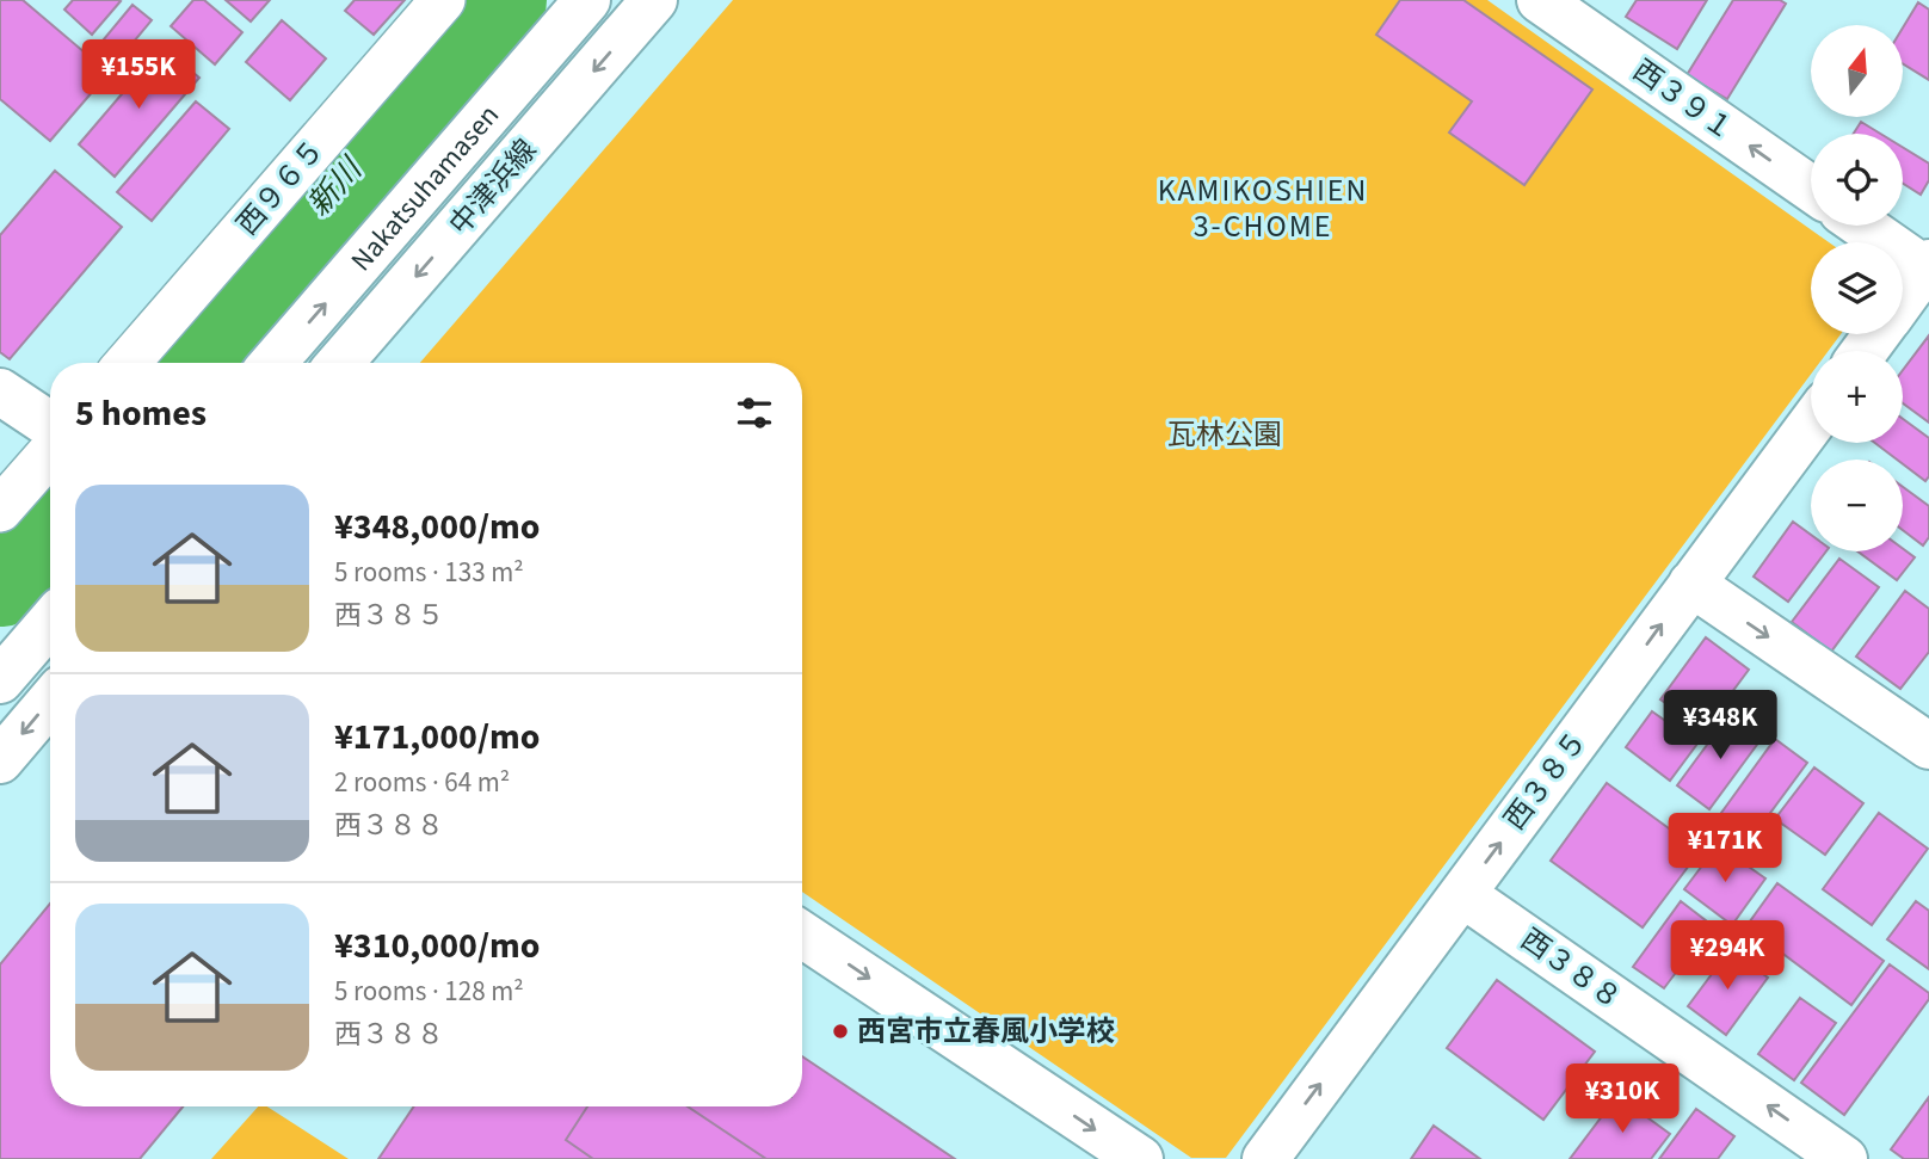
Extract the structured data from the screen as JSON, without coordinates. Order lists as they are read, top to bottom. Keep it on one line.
{"streets":{"street":["西３９１","Nakatsuhamasen","西９６５","中津浜線","西３８５","西３８８"]},"crossings":[["西３８５","西３８８"]],"one_way":["西３９１","Nakatsuhamasen","中津浜線","西３８５"],"districts":["KAMIKOSHIEN 3-CHOME"],"water":["新川"],"parks":["瓦林公園"],"places":["西宮市立春風小学校"],"north":"top","page":{"map_buttons":["+","−"],"price":["¥155K","¥348K","¥171K","¥294K","¥310K"],"heading":"5 homes","list":[{"name":"¥348,000/mo","note":"5 rooms · 133 m² · 西３８５"},{"name":"¥171,000/mo","note":"2 rooms · 64 m² · 西３８８"},{"name":"¥310,000/mo","note":"5 rooms · 128 m² · 西３８８"}]}}
